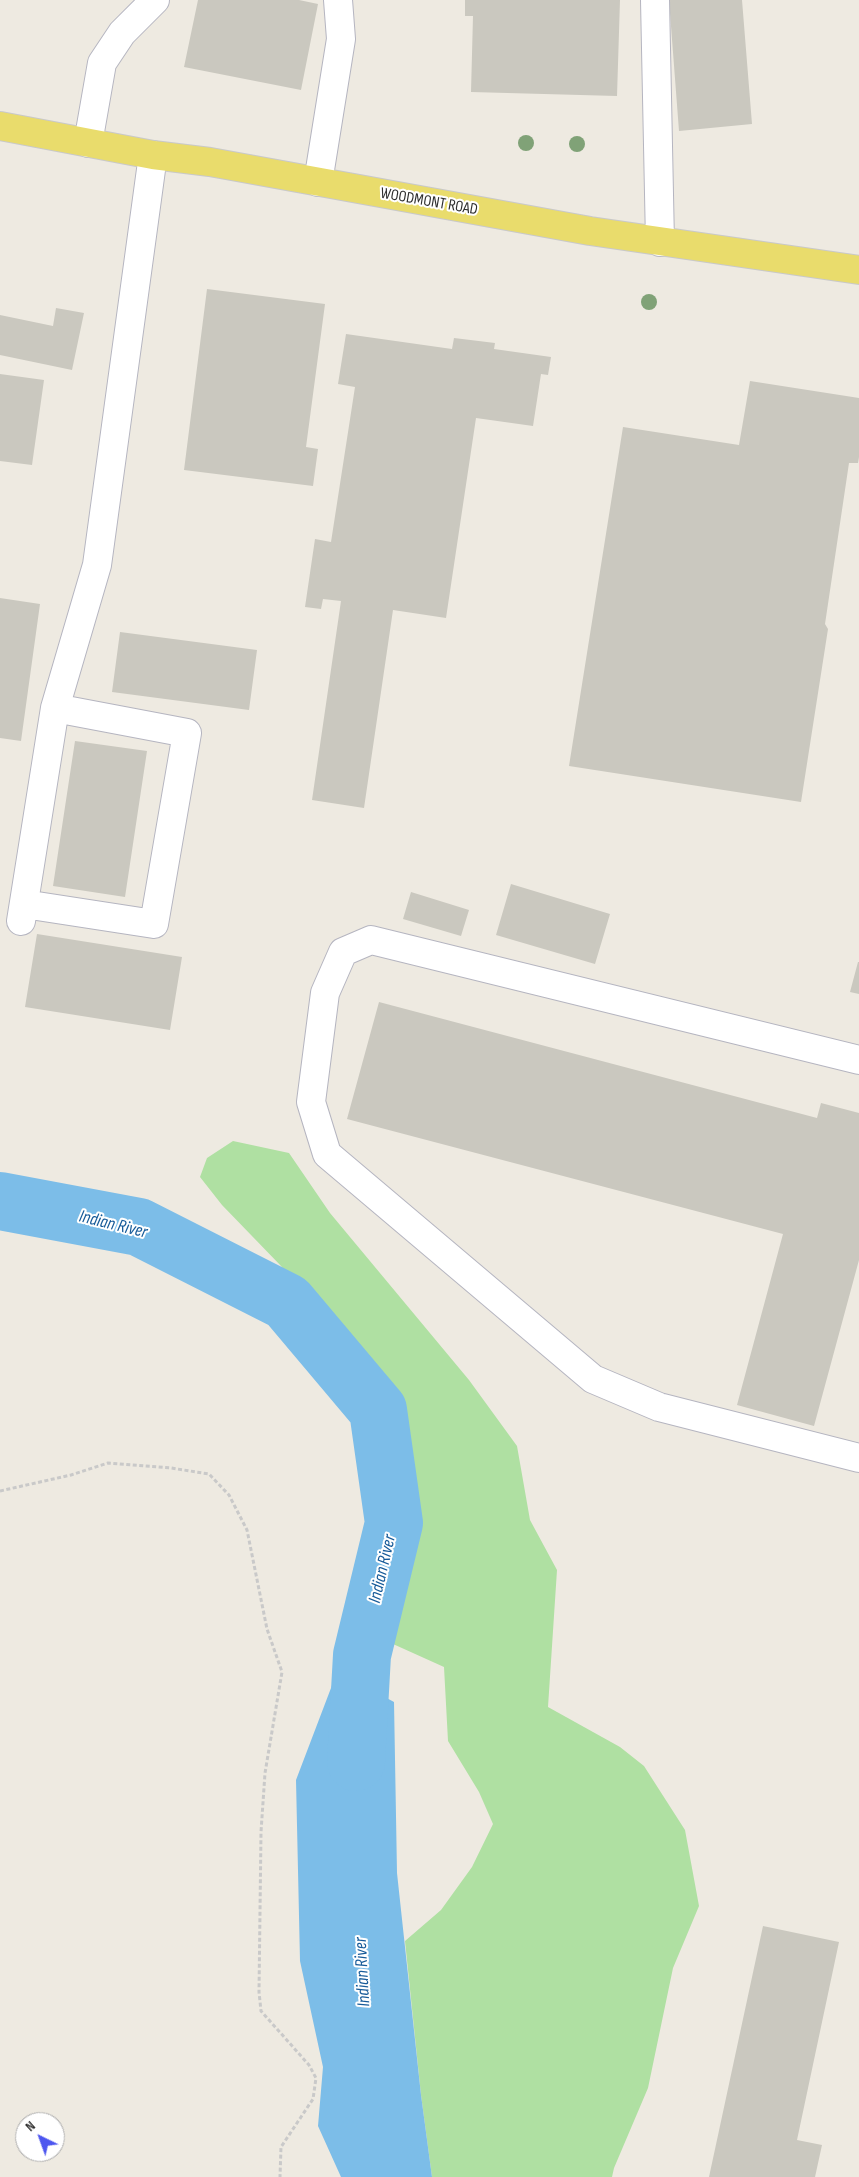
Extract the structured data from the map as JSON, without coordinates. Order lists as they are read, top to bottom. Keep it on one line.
{"streets":{"main road":["WOODMONT ROAD"]},"water":["Indian River"],"north":"top left"}
